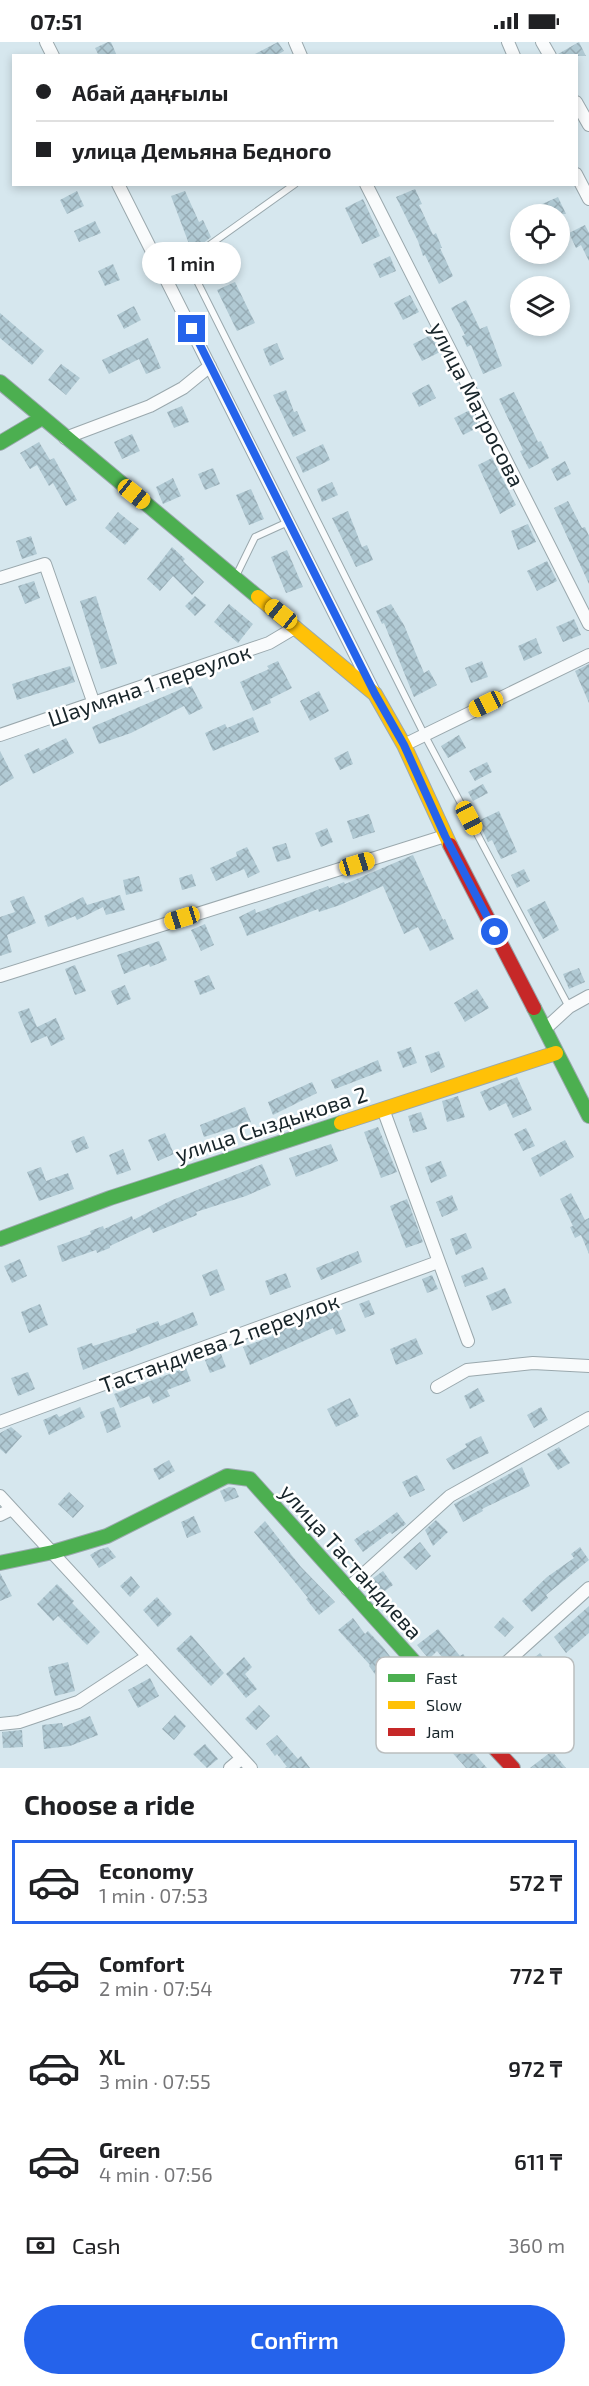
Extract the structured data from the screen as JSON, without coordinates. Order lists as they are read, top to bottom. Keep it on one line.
{"streets":{"street":["улица Матросова","Шаумяна 1 переулок","улица Сыздыкова 2","Тастандиева 2 переулок","улица Тастандиева"]},"legend":["Fast","Slow","Jam"],"page":{"status":"07:51","banner":["Абай даңғылы","улица Демьяна Бедного"],"bubble":"1 min","heading":"Choose a ride","list":[{"name":"Economy","note":"1 min · 07:53","value":"572 ₸"},{"name":"Comfort","note":"2 min · 07:54","value":"772 ₸"},{"name":"XL","note":"3 min · 07:55","value":"972 ₸"},{"name":"Green","note":"4 min · 07:56","value":"611 ₸"}],"pay":["Cash","360 m"],"buttons":"Confirm"}}
